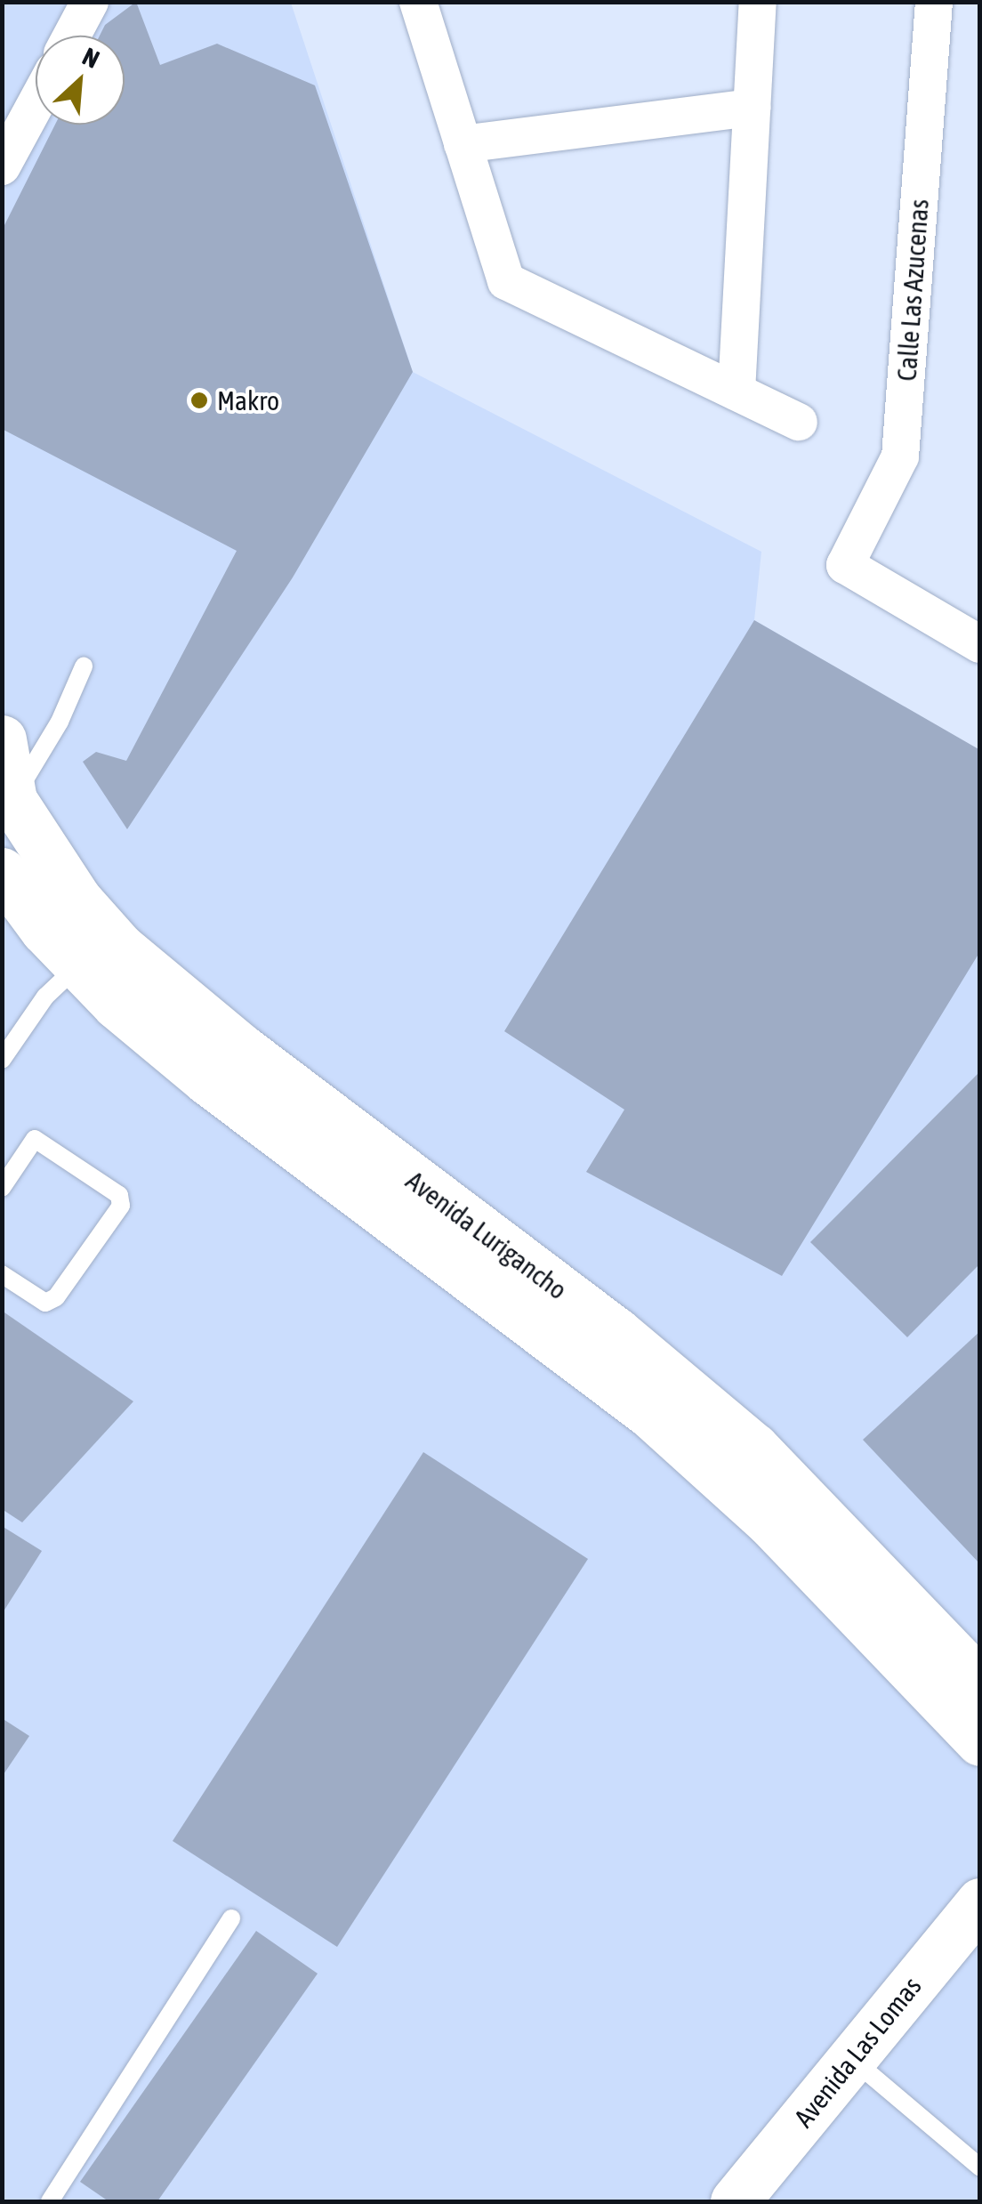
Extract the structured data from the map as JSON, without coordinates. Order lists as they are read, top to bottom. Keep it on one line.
{"streets":{"main road":["Avenida Lurigancho","Avenida Las Lomas"],"street":["Calle Las Azucenas"]},"places":["Makro"],"north":"top right"}
